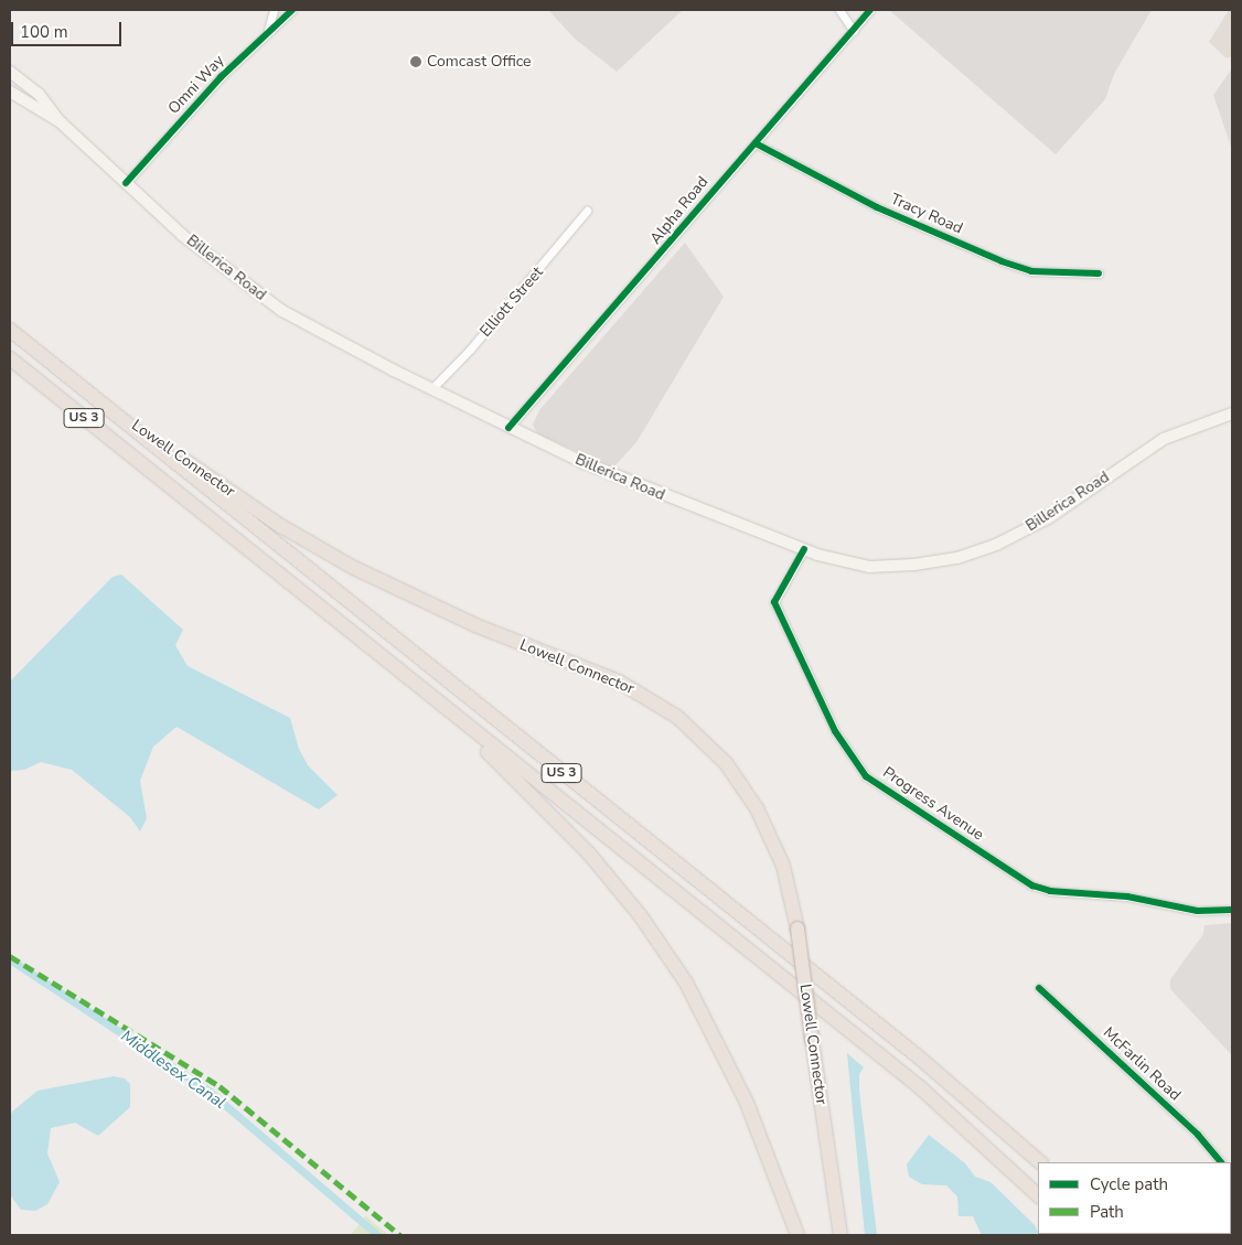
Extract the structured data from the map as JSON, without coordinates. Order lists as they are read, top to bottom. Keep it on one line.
{"streets":{"highway":["US 3","Lowell Connector"],"main road":["Billerica Road"],"street":["Omni Way","Alpha Road","Tracy Road","Elliott Street","Progress Avenue","McFarlin Road"]},"crossings":[["Omni Way","Billerica Road"],["Alpha Road","Tracy Road"],["Alpha Road","Billerica Road"],["Billerica Road","Elliott Street"],["Billerica Road","Progress Avenue"],["US 3","Lowell Connector"]],"water":["Middlesex Canal"],"places":["Comcast Office"],"legend":["Cycle path","Path"],"scale_bar":"100 m"}
